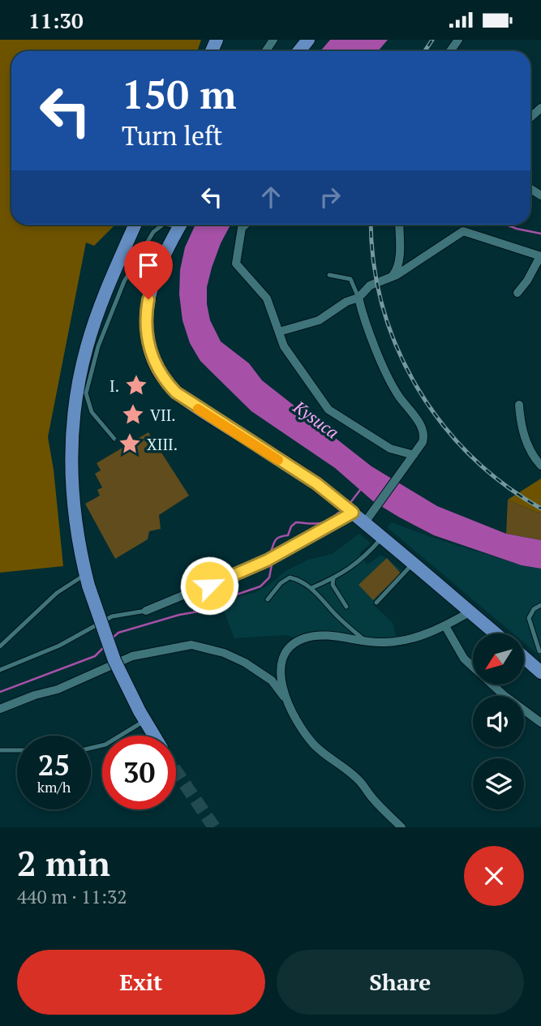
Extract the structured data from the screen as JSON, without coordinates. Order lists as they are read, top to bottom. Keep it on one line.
{"water":["Kysuca"],"places":{"place":["I.","VII.","XIII."]},"north":"bottom left","page":{"status":"11:30","turn":["150 m","Turn left"],"speed":"25 km/h","limit":"30","heading":["2 min","440 m · 11:32"],"buttons":["Exit","Share"]}}
